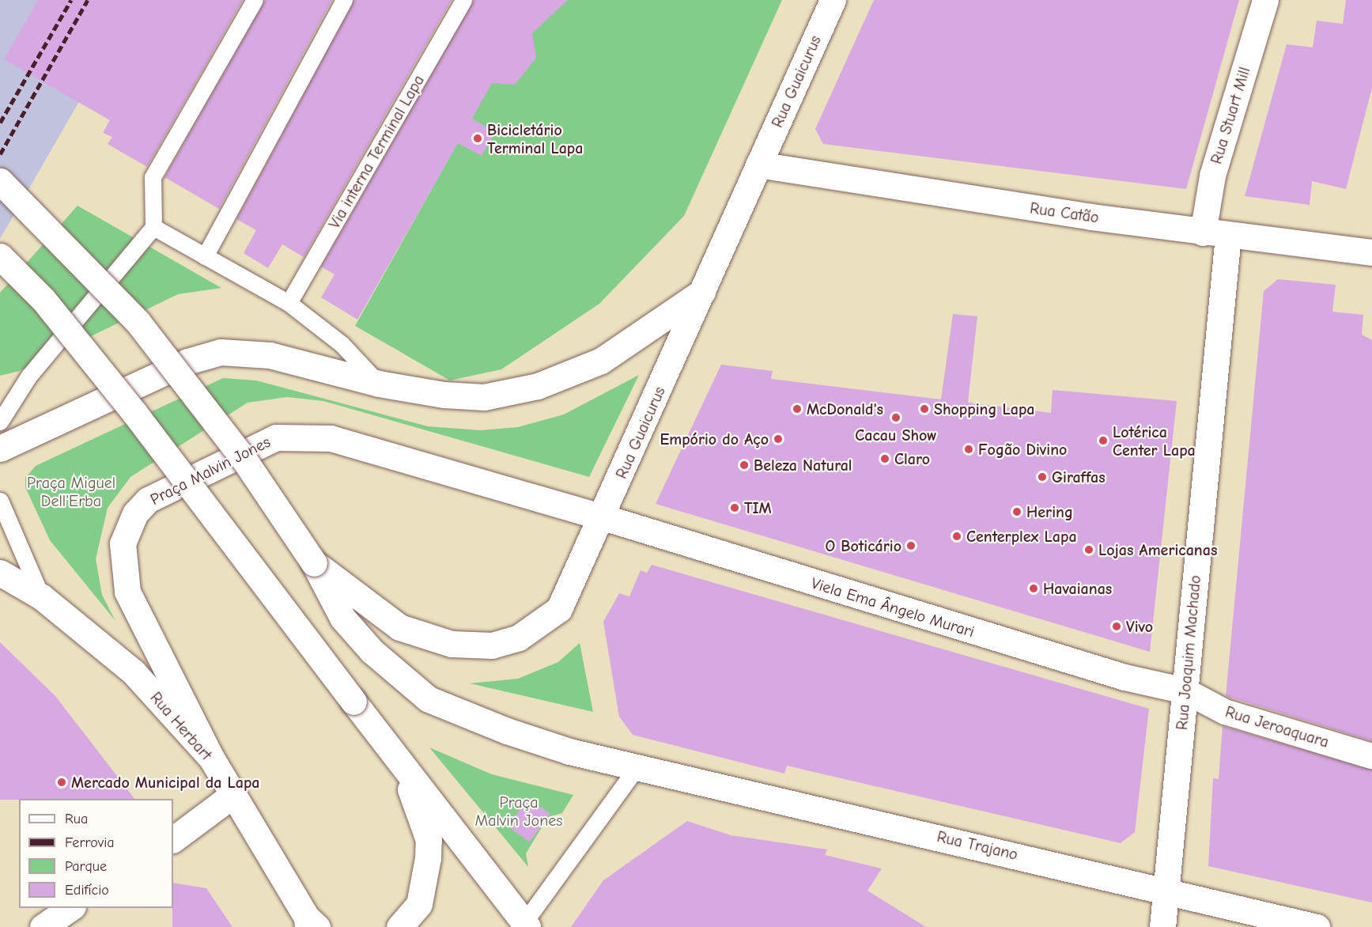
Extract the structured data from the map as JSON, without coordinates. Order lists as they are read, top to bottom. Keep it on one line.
{"streets":{"street":["Rua Guaicurus","Rua Stuart Mill","Rua Catão","Praça Malvin Jones","Viela Ema Ângelo Murari","Rua Joaquim Machado","Rua Herbart","Rua Jeroaquara","Rua Trajano"],"lane":["Via interna Terminal Lapa"]},"crossings":[["Rua Guaicurus","Rua Catão"],["Rua Guaicurus","Praça Malvin Jones"],["Rua Guaicurus","Viela Ema Ângelo Murari"],["Rua Stuart Mill","Rua Catão"],["Rua Catão","Rua Joaquim Machado"],["Praça Malvin Jones","Viela Ema Ângelo Murari"],["Praça Malvin Jones","Rua Herbart"],["Viela Ema Ângelo Murari","Rua Joaquim Machado"],["Viela Ema Ângelo Murari","Rua Jeroaquara"],["Rua Joaquim Machado","Rua Jeroaquara"],["Rua Joaquim Machado","Rua Trajano"]],"parks":["Praça Miguel Dell'Erba","Praça Malvin Jones"],"places":["Bicicletário Terminal Lapa","McDonald's","Shopping Lapa","Cacau Show","Empório do Aço","Lotérica Center Lapa","Fogão Divino","Claro","Beleza Natural","Giraffas","TIM","Hering","Centerplex Lapa","O Boticário","Lojas Americanas","Havaianas","Vivo","Mercado Municipal da Lapa"],"legend":["Rua","Ferrovia","Parque","Edifício"]}
